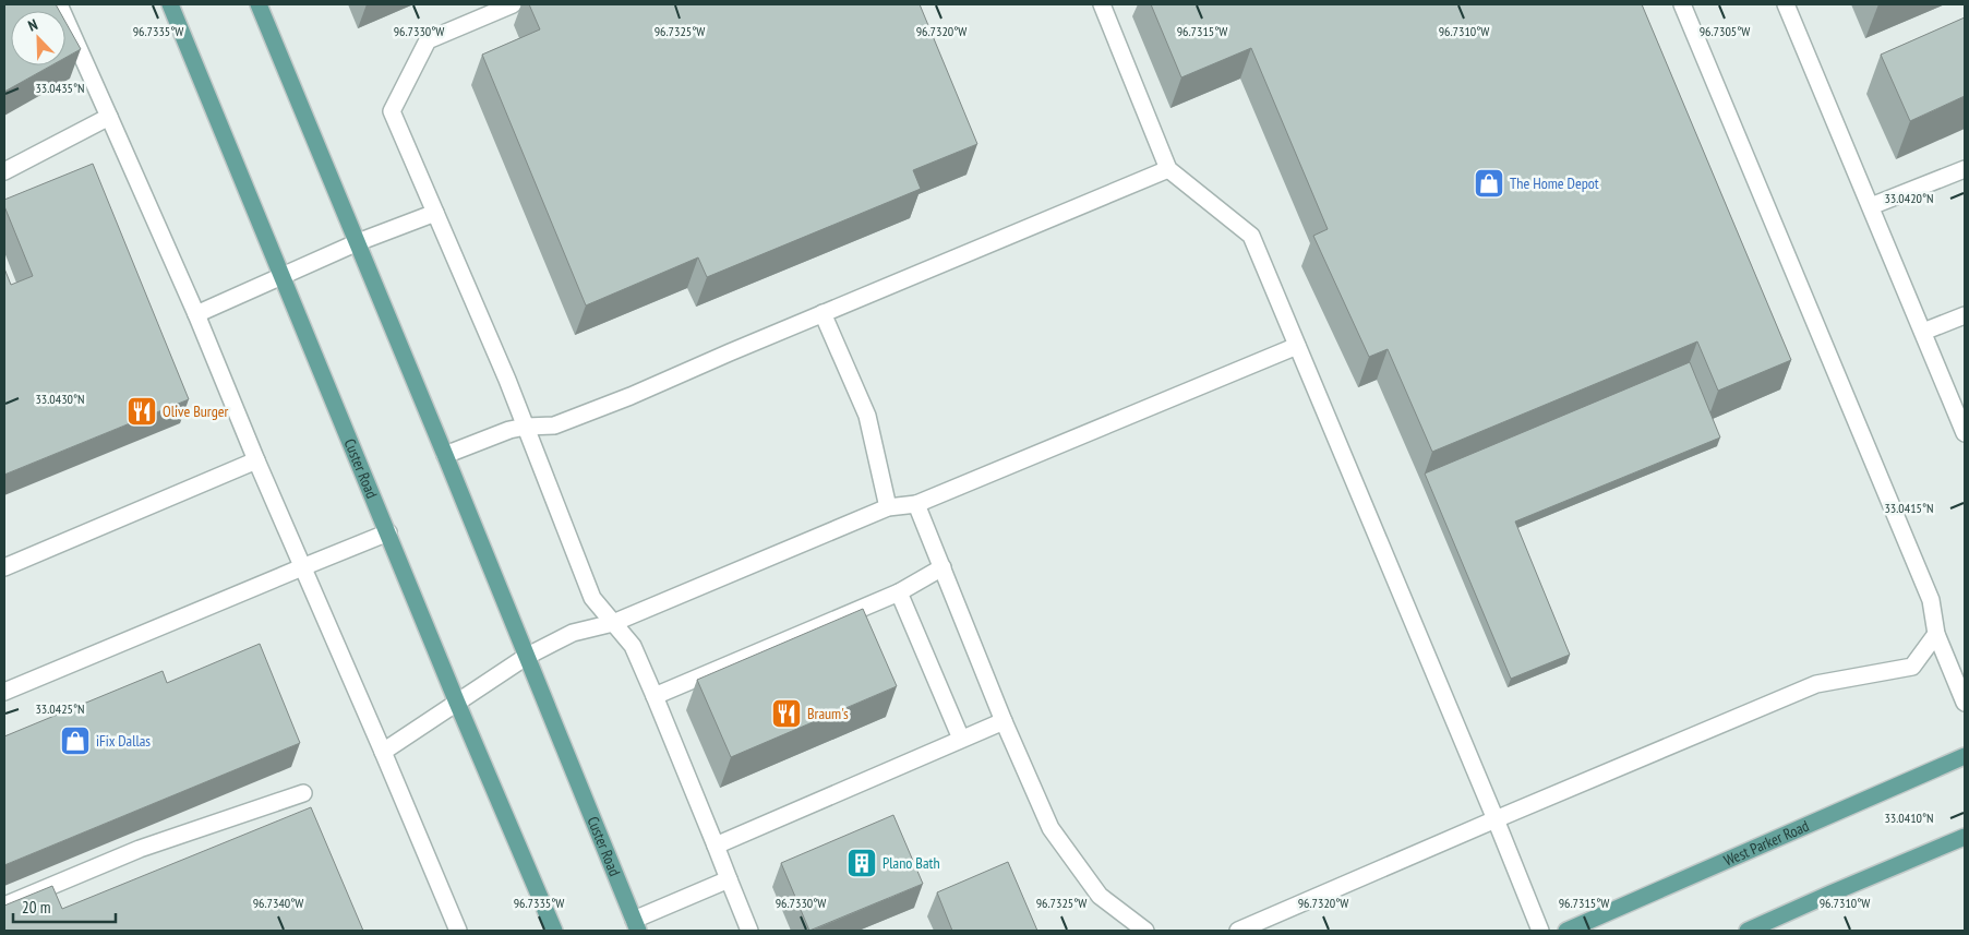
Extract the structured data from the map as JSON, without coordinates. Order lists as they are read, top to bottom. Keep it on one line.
{"streets":{"main road":["Custer Road","West Parker Road"]},"places":{"shop":["The Home Depot","iFix Dallas"],"restaurant":["Olive Burger","Braum's"],"building":["Plano Bath"]},"scale_bar":"20 m","north":"top left","coordinates":["96.7335°W","96.7330°W","96.7325°W","96.7320°W","96.7315°W","96.7310°W","96.7305°W","33.0435°N","33.0420°N","33.0430°N","33.0415°N","33.0425°N","33.0410°N","96.7340°W"]}
